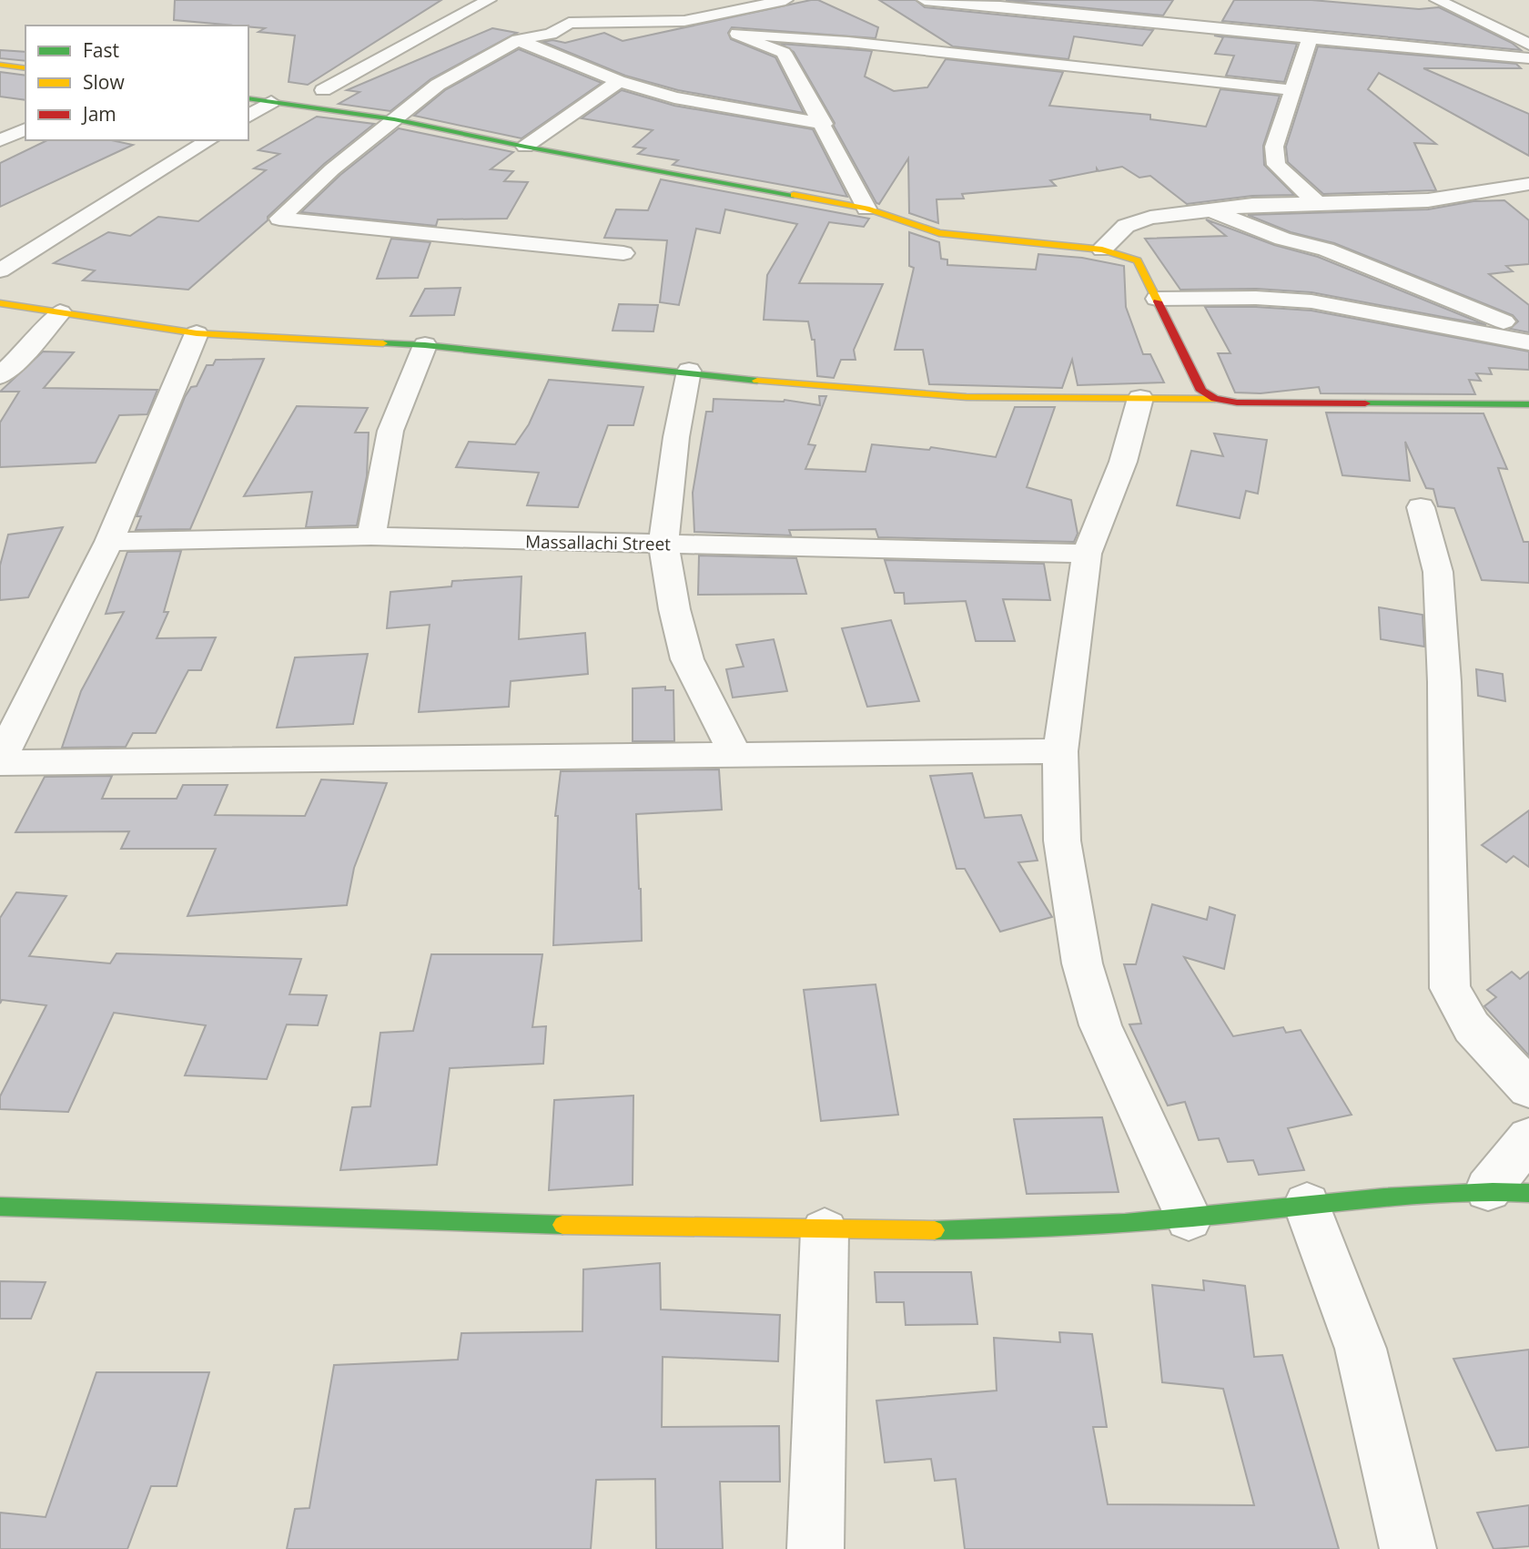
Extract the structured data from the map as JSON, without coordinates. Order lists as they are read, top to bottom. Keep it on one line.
{"streets":{"street":["Massallachi Street"]},"legend":["Fast","Slow","Jam"]}
